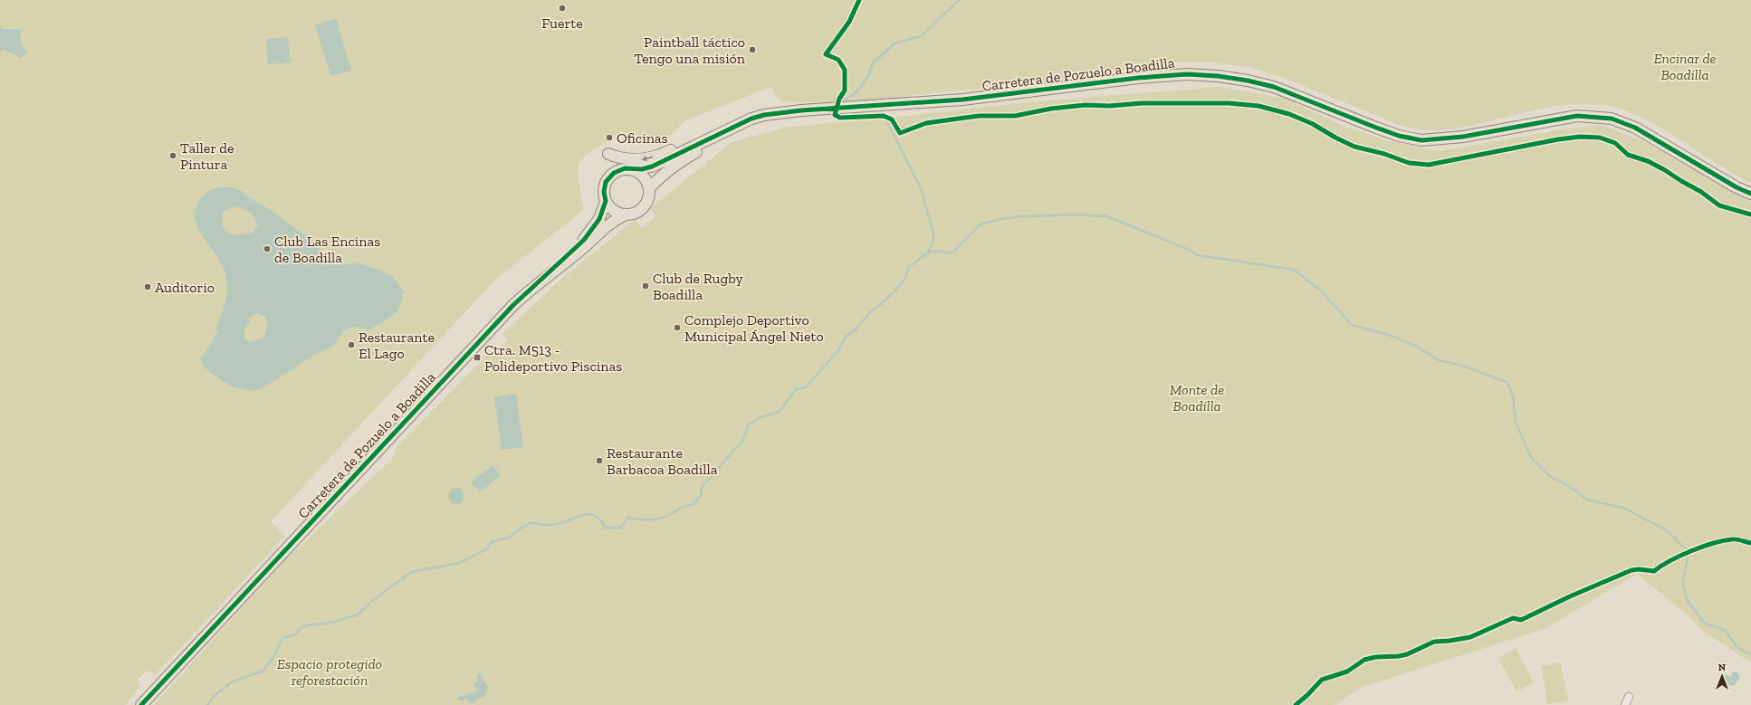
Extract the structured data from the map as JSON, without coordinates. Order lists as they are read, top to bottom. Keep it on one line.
{"streets":{"main road":["Carretera de Pozuelo a Boadilla"]},"parks":["Encinar de Boadilla","Monte de Boadilla","Espacio protegido reforestación"],"places":{"other":["Fuerte","Paintball táctico Tengo una misión","Oficinas","Taller de Pintura","Club Las Encinas de Boadilla","Club de Rugby Boadilla","Auditorio","Complejo Deportivo Municipal Ángel Nieto","Restaurante El Lago","Restaurante Barbacoa Boadilla"],"transit":["Ctra. M513 - Polideportivo Piscinas"]},"north":"top"}
